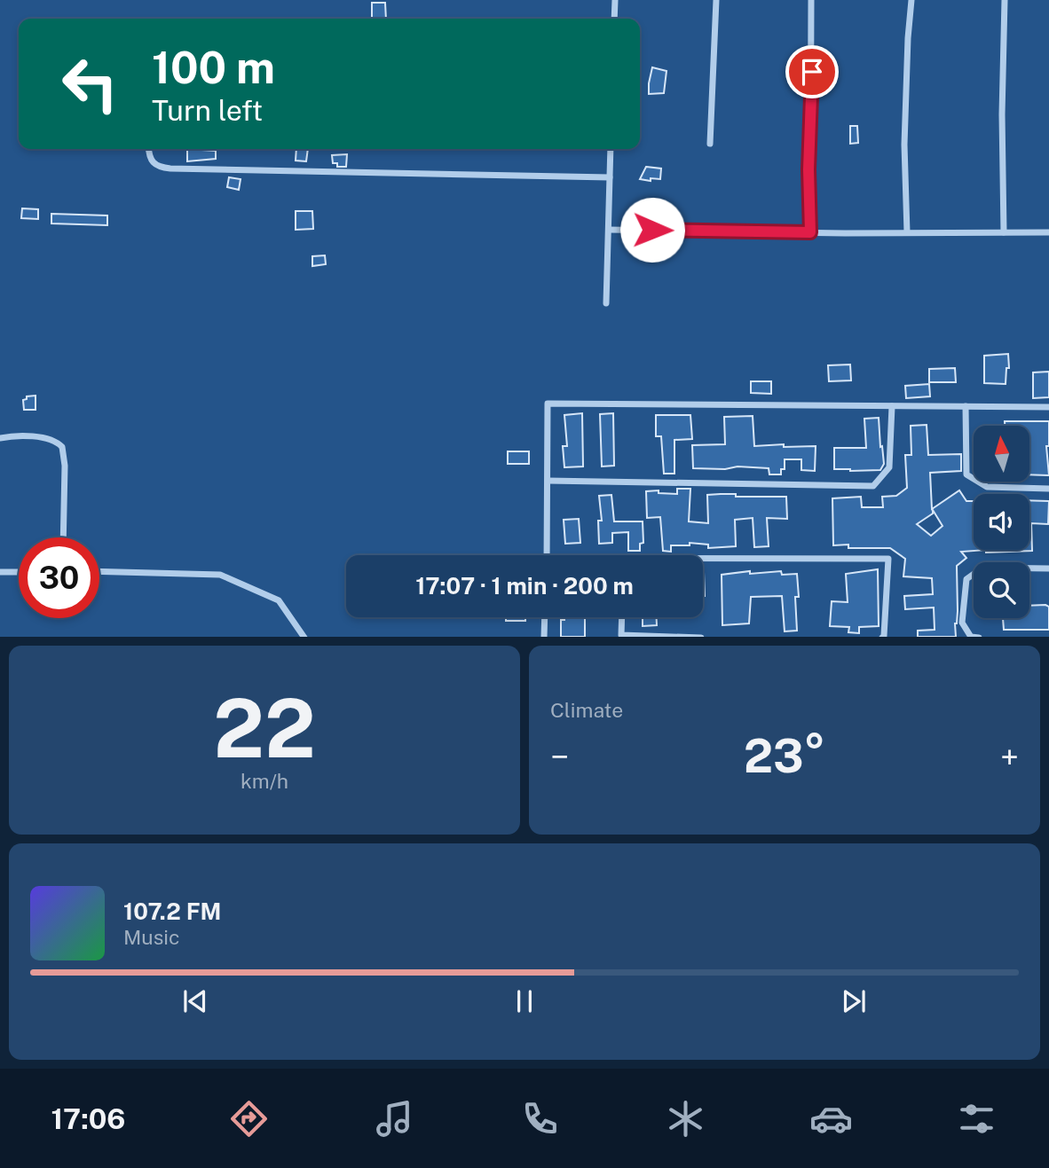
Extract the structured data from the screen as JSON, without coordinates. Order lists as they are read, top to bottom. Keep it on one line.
{"north":"top","page":{"turn":["100 m","Turn left"],"limit":"30","trip":"17:07 · 1 min · 200 m","tile":[["22","km/h"],"Climate"],"heat":["−","23°","+"],"song":["107.2 FM","Music"],"tabs":"17:06"}}
